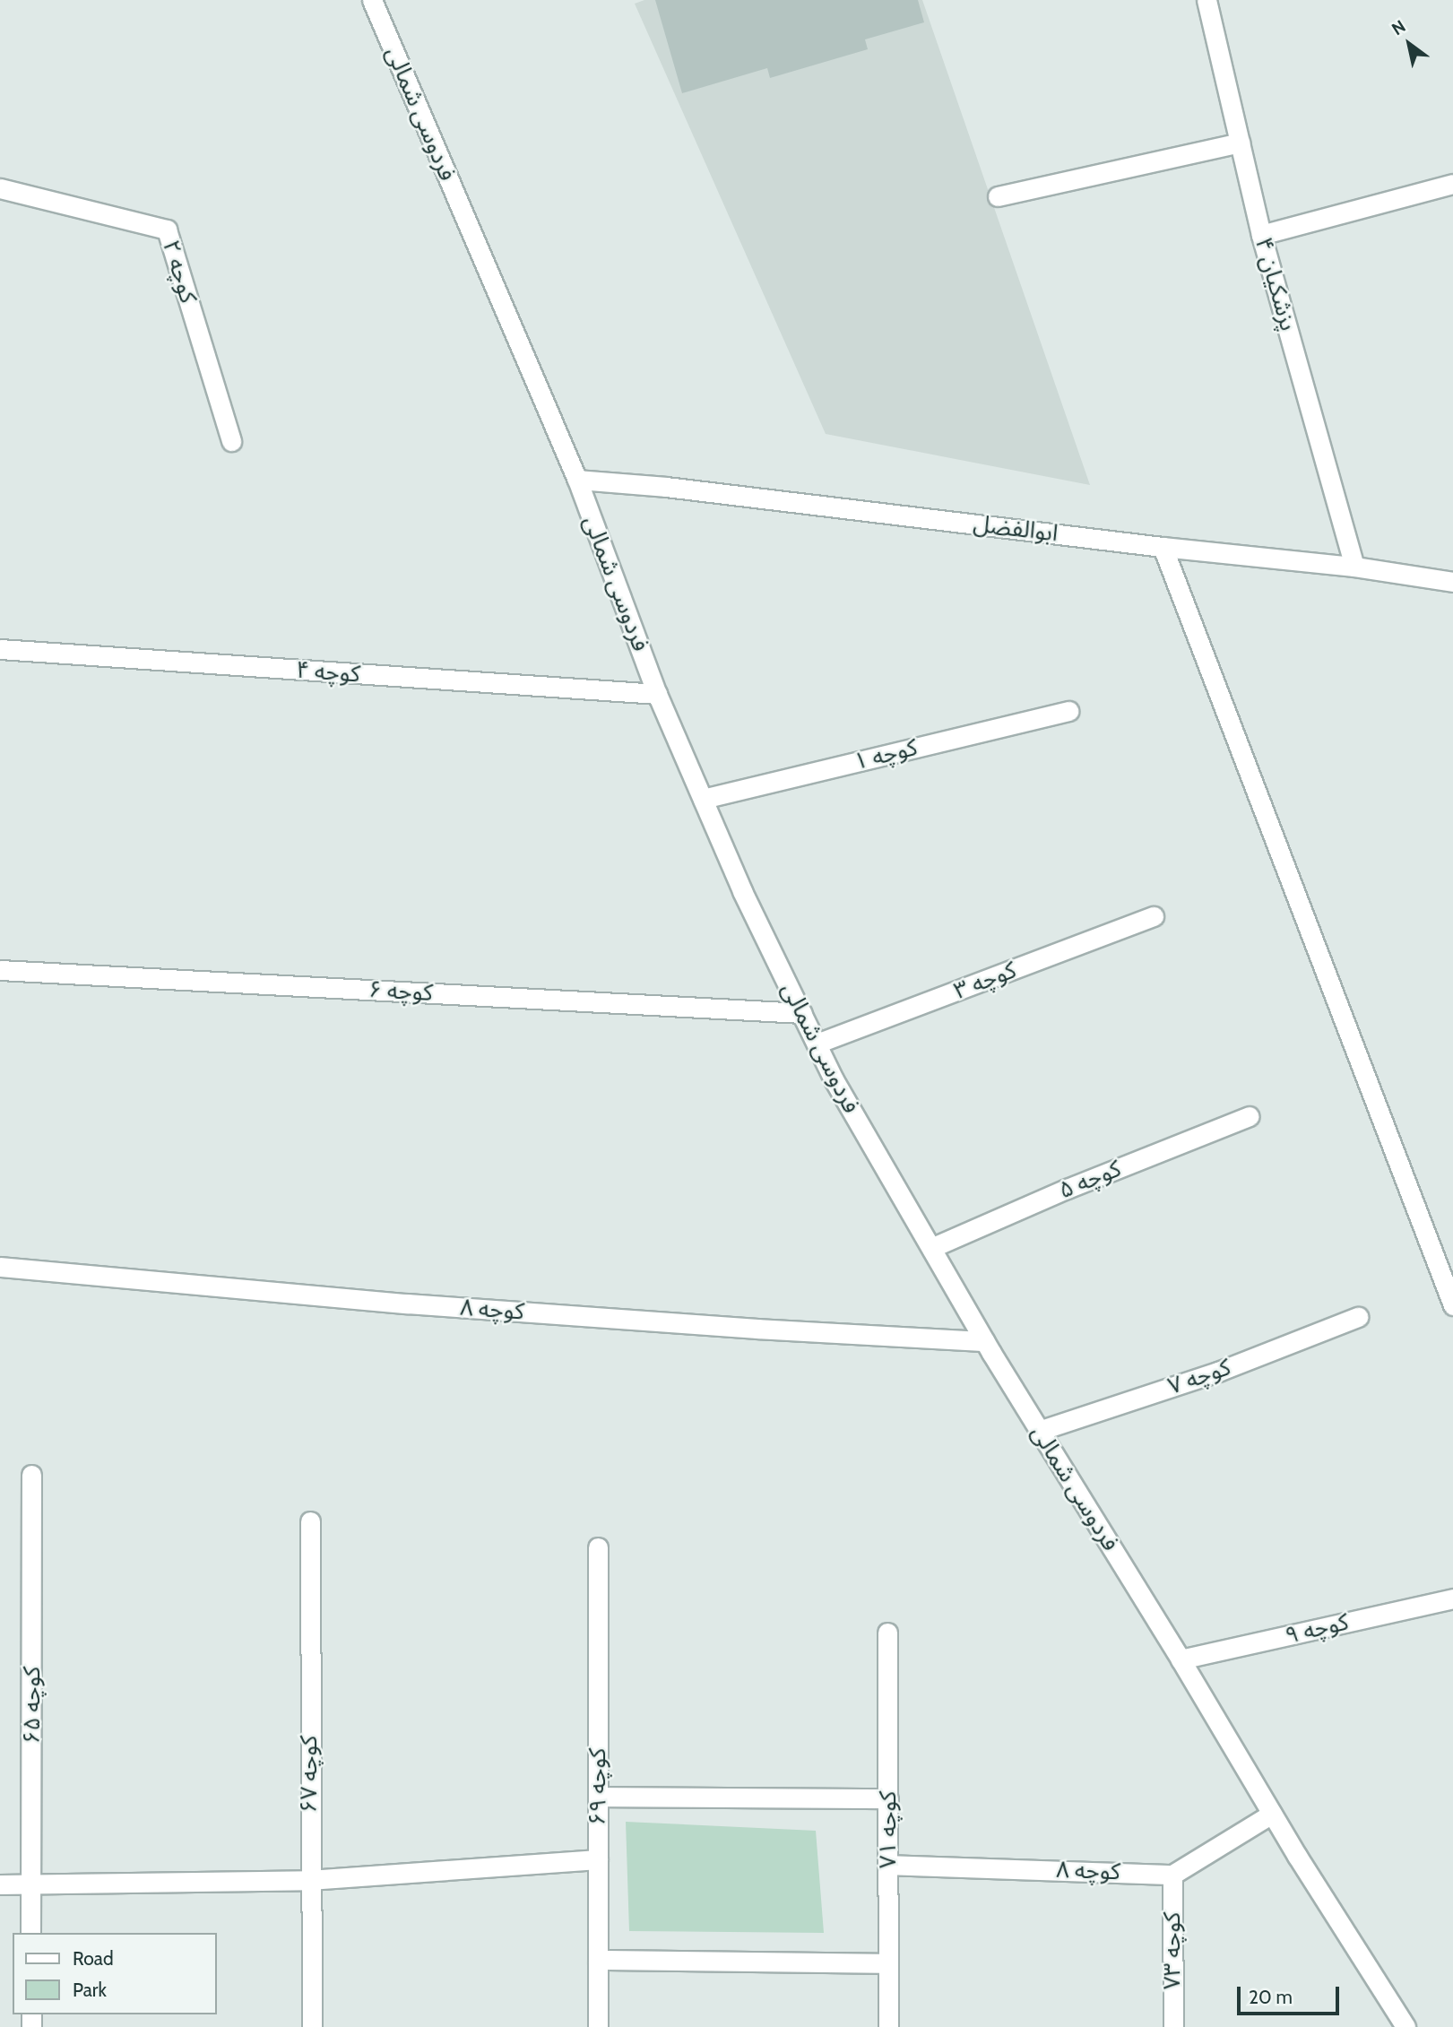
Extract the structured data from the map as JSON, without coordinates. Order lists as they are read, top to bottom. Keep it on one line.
{"streets":{"street":["فردوسی شمالی","کوچه ۲","پزشکیان ۴","ابوالفضل","کوچه ۴","کوچه ۱","کوچه ۳","کوچه ۶","کوچه ۵","کوچه ۸","کوچه ۷","کوچه ۹","کوچه ۶۵","کوچه ۶۷","کوچه ۶۹","کوچه ۷۱","کوچه ۷۳"]},"crossings":[["فردوسی شمالی","ابوالفضل"],["فردوسی شمالی","کوچه ۴"],["فردوسی شمالی","کوچه ۱"],["فردوسی شمالی","کوچه ۳"],["فردوسی شمالی","کوچه ۶"],["فردوسی شمالی","کوچه ۵"],["فردوسی شمالی","کوچه ۸"],["فردوسی شمالی","کوچه ۷"],["فردوسی شمالی","کوچه ۹"],["پزشکیان ۴","ابوالفضل"],["کوچه ۸","کوچه ۷۱"],["کوچه ۸","کوچه ۷۳"]],"legend":["Road","Park"],"scale_bar":"20 m","north":"top left"}
